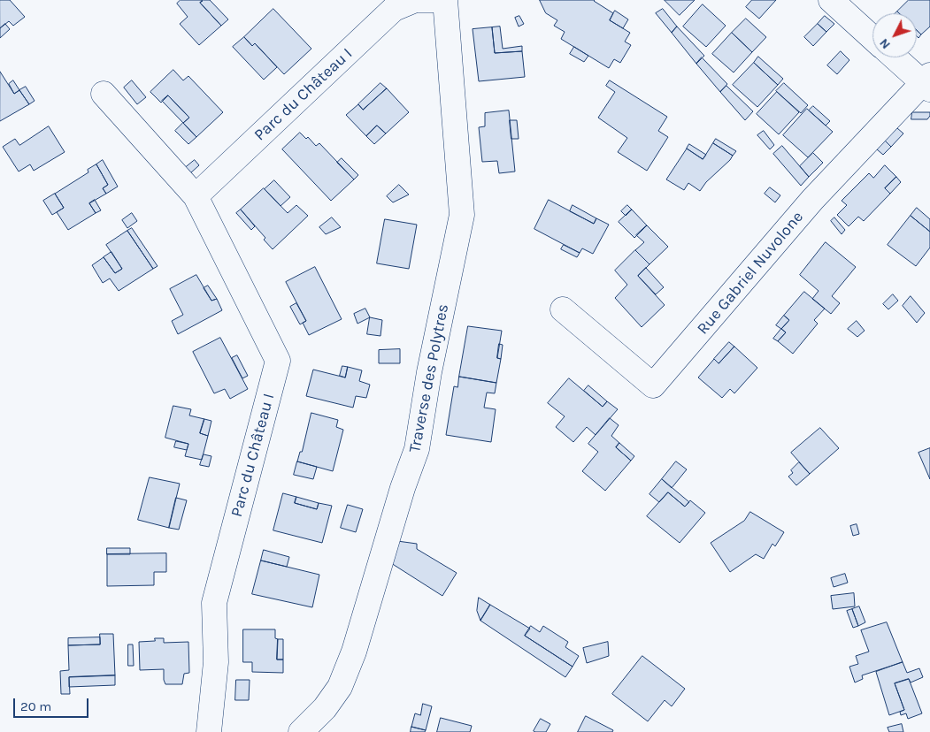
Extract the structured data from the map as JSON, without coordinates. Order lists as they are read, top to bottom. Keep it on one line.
{"streets":{"street":["Parc du Château I","Rue Gabriel Nuvolone","Traverse des Polytres"]},"scale_bar":"20 m","north":"bottom left"}
